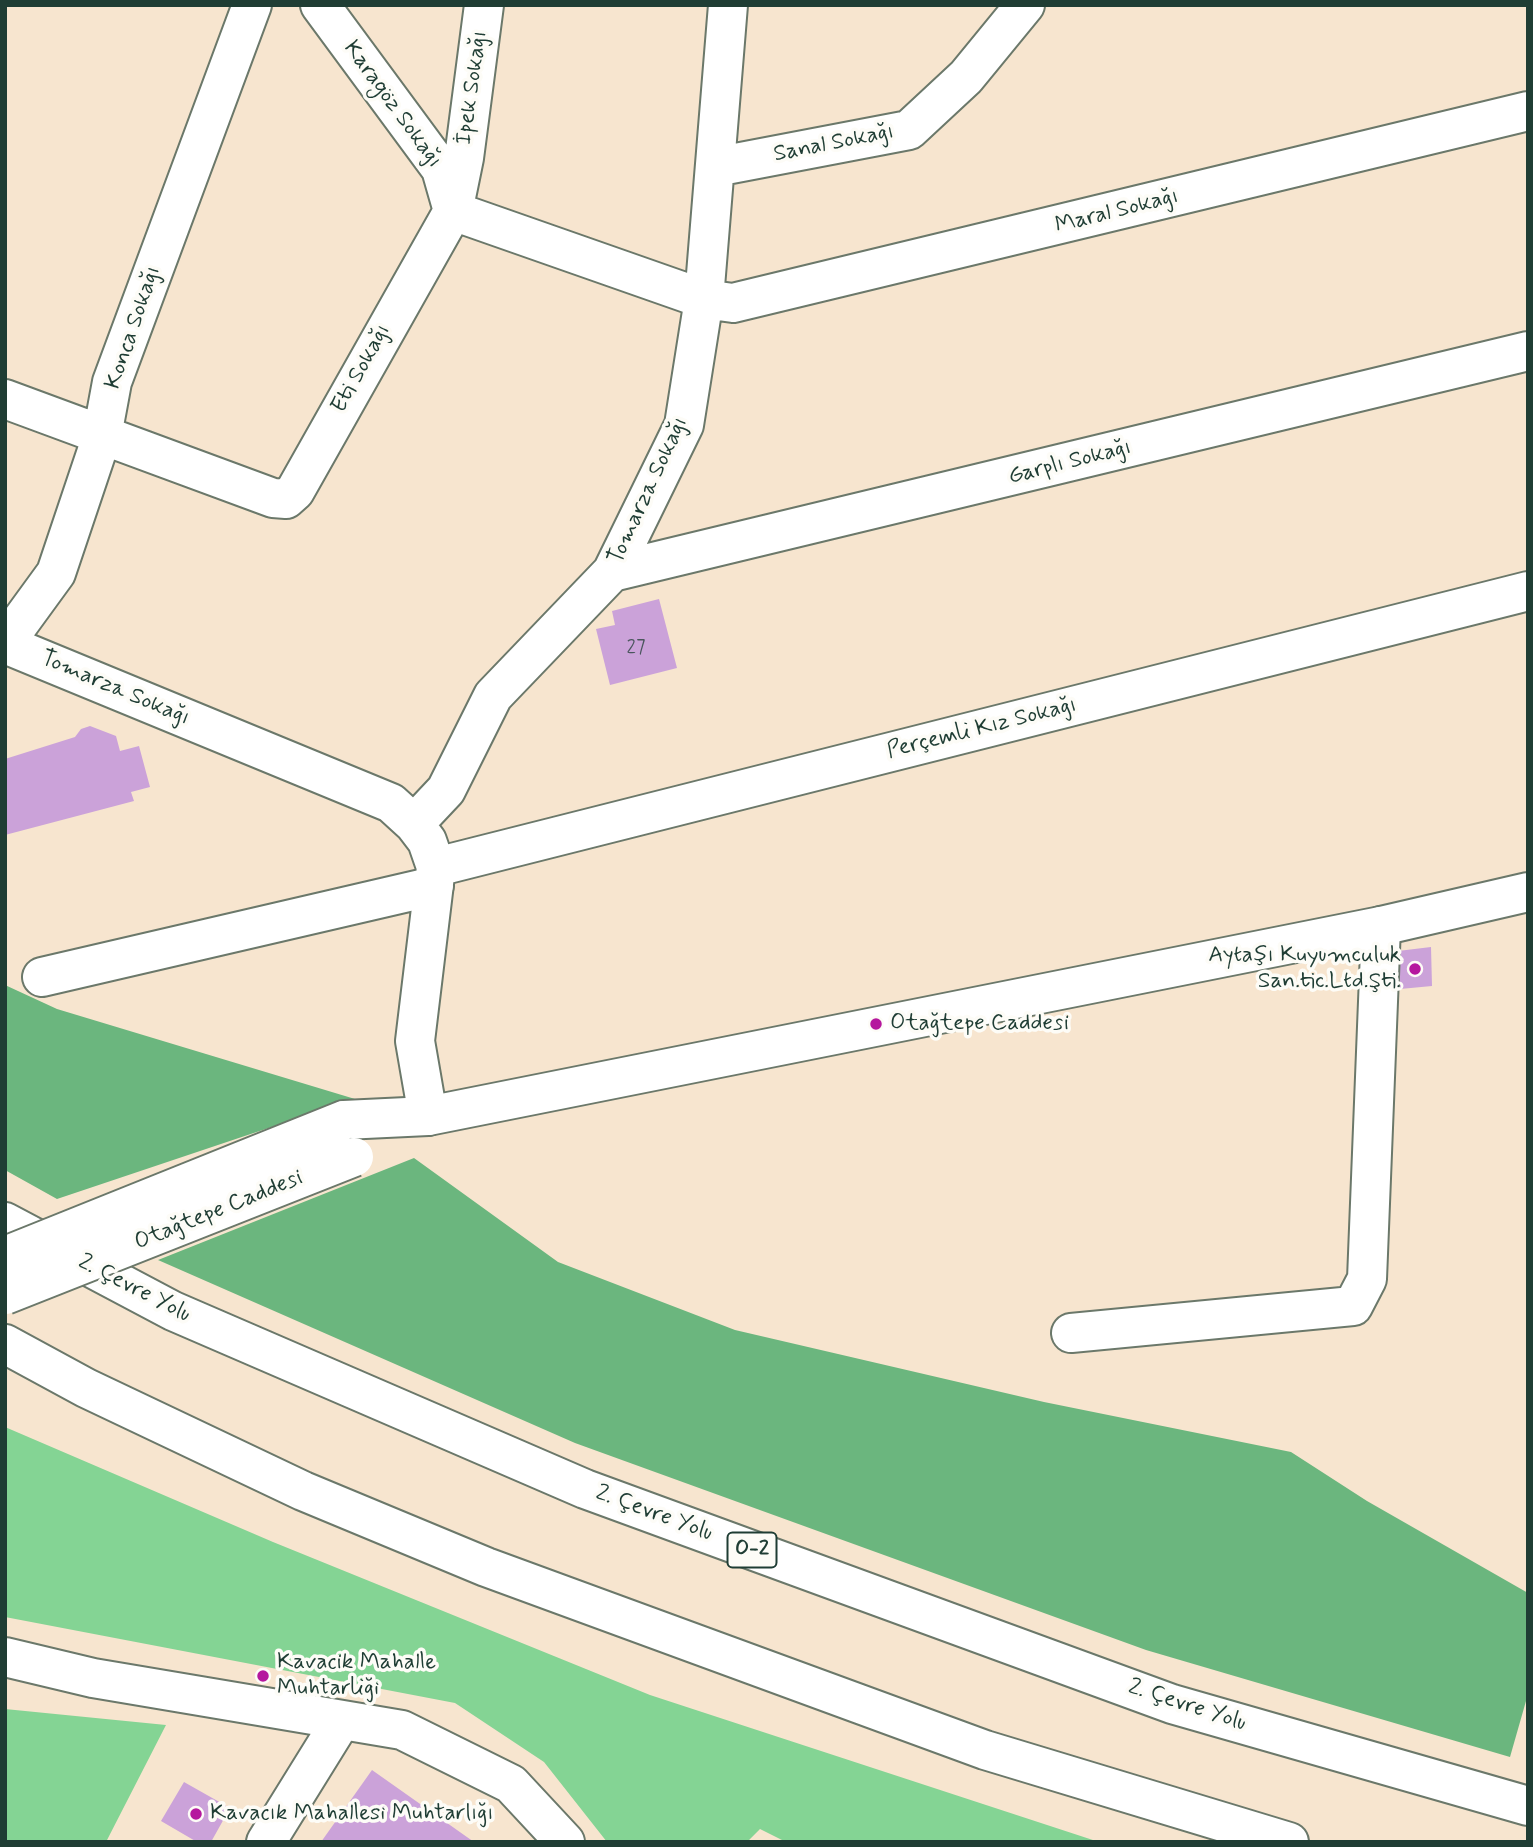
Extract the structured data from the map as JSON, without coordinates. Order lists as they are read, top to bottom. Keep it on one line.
{"streets":{"main road":["İpek Sokağı","Karagöz Sokağı","Sanal Sokağı","Maral Sokağı","Konca Sokağı","Eti Sokağı","Garplı Sokağı","Tomarza Sokağı","Perçemli Kız Sokağı","Otağtepe Caddesi","2. Çevre Yolu","O-2"]},"crossings":[["İpek Sokağı","Karagöz Sokağı"],["İpek Sokağı","Eti Sokağı"],["Karagöz Sokağı","Eti Sokağı"],["Sanal Sokağı","Tomarza Sokağı"],["Maral Sokağı","Tomarza Sokağı"],["Konca Sokağı","Eti Sokağı"],["Konca Sokağı","Tomarza Sokağı"],["Garplı Sokağı","Tomarza Sokağı"],["Tomarza Sokağı","Perçemli Kız Sokağı"],["Tomarza Sokağı","Otağtepe Caddesi"]],"places":["Aytaşı Kuyumculuk San.tic.Ltd.Şti.","Otağtepe Caddesi","Kavacik Mahalle Muhtarliği","Kavacık Mahallesi Muhtarlığı"],"house_numbers":["27"]}
